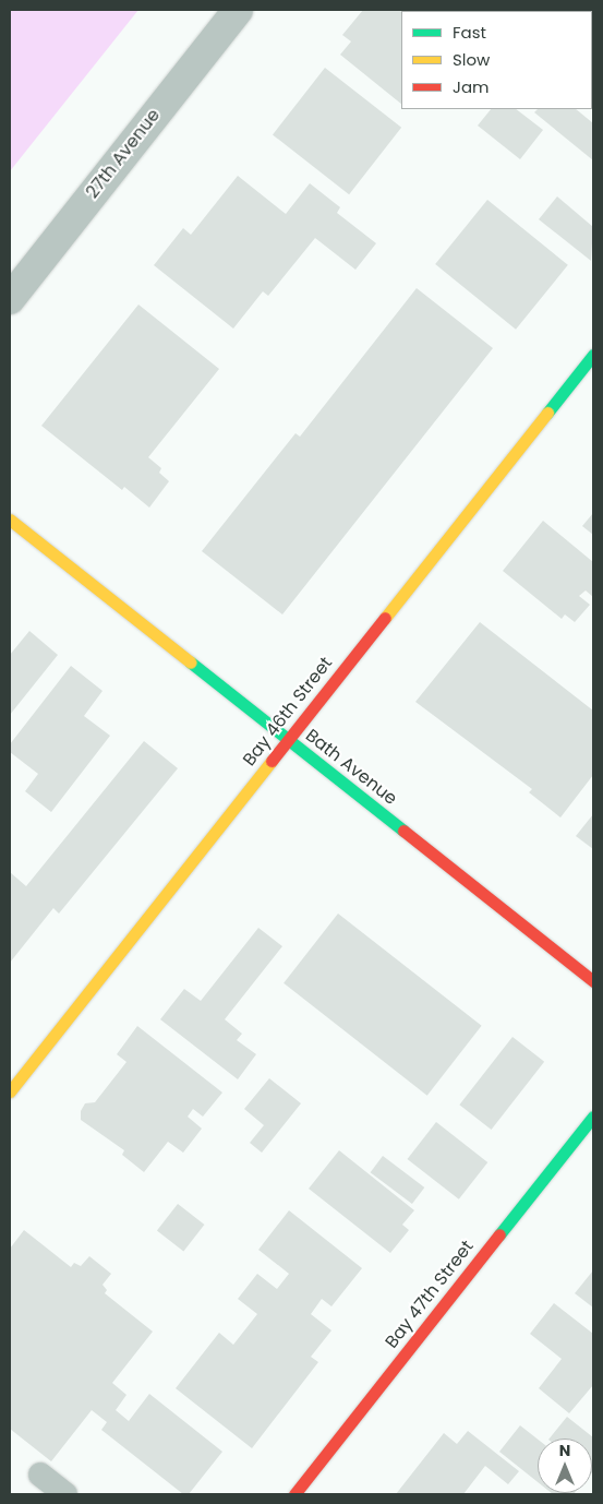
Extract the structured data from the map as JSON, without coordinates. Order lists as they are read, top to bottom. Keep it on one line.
{"streets":{"street":["27th Avenue","Bay 46th Street","Bath Avenue","Bay 47th Street"]},"crossings":[["Bay 46th Street","Bath Avenue"]],"legend":["Fast","Slow","Jam"],"north":"top"}
